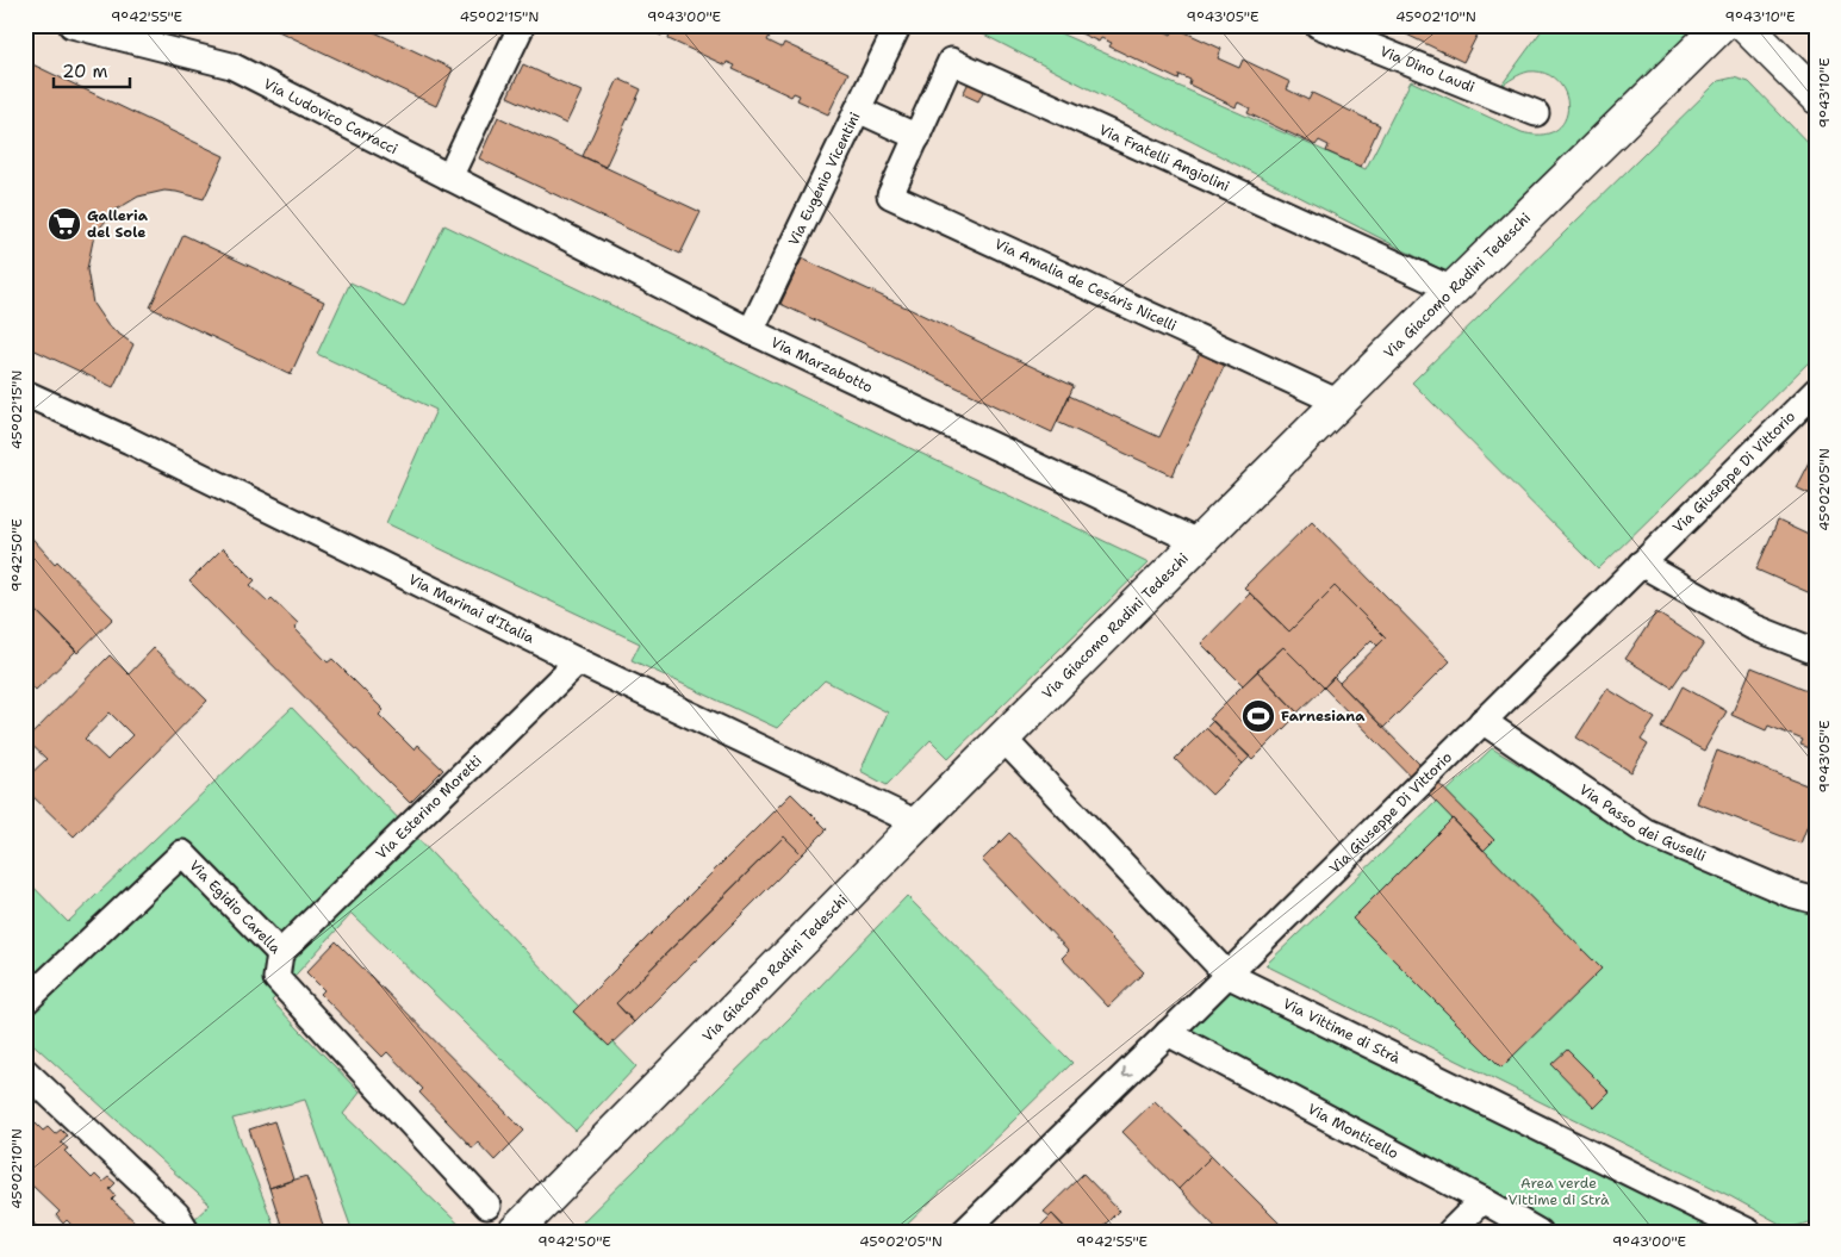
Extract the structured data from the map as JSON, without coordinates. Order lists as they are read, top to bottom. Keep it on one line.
{"streets":{"main road":["Via Giacomo Radini Tedeschi"],"street":["Via Dino Laudi","Via Ludovico Carracci","Via Fratelli Angiolini","Via Eugenio Vicentini","Via Amalia de Cesaris Nicelli","Via Marzabotto","Via Giuseppe Di Vittorio","Via Marinai d'Italia","Via Esterino Moretti","Via Passo dei Guselli","Via Egidio Carella","Via Vittime di Strà","Via Monticello"]},"crossings":[["Via Ludovico Carracci","Via Marzabotto"],["Via Fratelli Angiolini","Via Amalia de Cesaris Nicelli"],["Via Fratelli Angiolini","Via Giacomo Radini Tedeschi"],["Via Eugenio Vicentini","Via Marzabotto"],["Via Amalia de Cesaris Nicelli","Via Giacomo Radini Tedeschi"],["Via Giacomo Radini Tedeschi","Via Marzabotto"],["Via Giacomo Radini Tedeschi","Via Marinai d'Italia"],["Via Giacomo Radini Tedeschi","Via Vittime di Strà"],["Via Giuseppe Di Vittorio","Via Passo dei Guselli"],["Via Giuseppe Di Vittorio","Via Vittime di Strà"],["Via Giuseppe Di Vittorio","Via Monticello"],["Via Marinai d'Italia","Via Esterino Moretti"],["Via Esterino Moretti","Via Egidio Carella"]],"parks":["Area verde Vittime di Strà"],"places":{"supermarket":["Galleria del Sole"],"sports":["Farnesiana"]},"scale_bar":"20 m","coordinates":["9°42'55\"E","45°02'15\"N","9°43'00\"E","9°43'05\"E","45°02'10\"N","9°43'10\"E","45°02'05\"N","9°42'50\"E"]}
